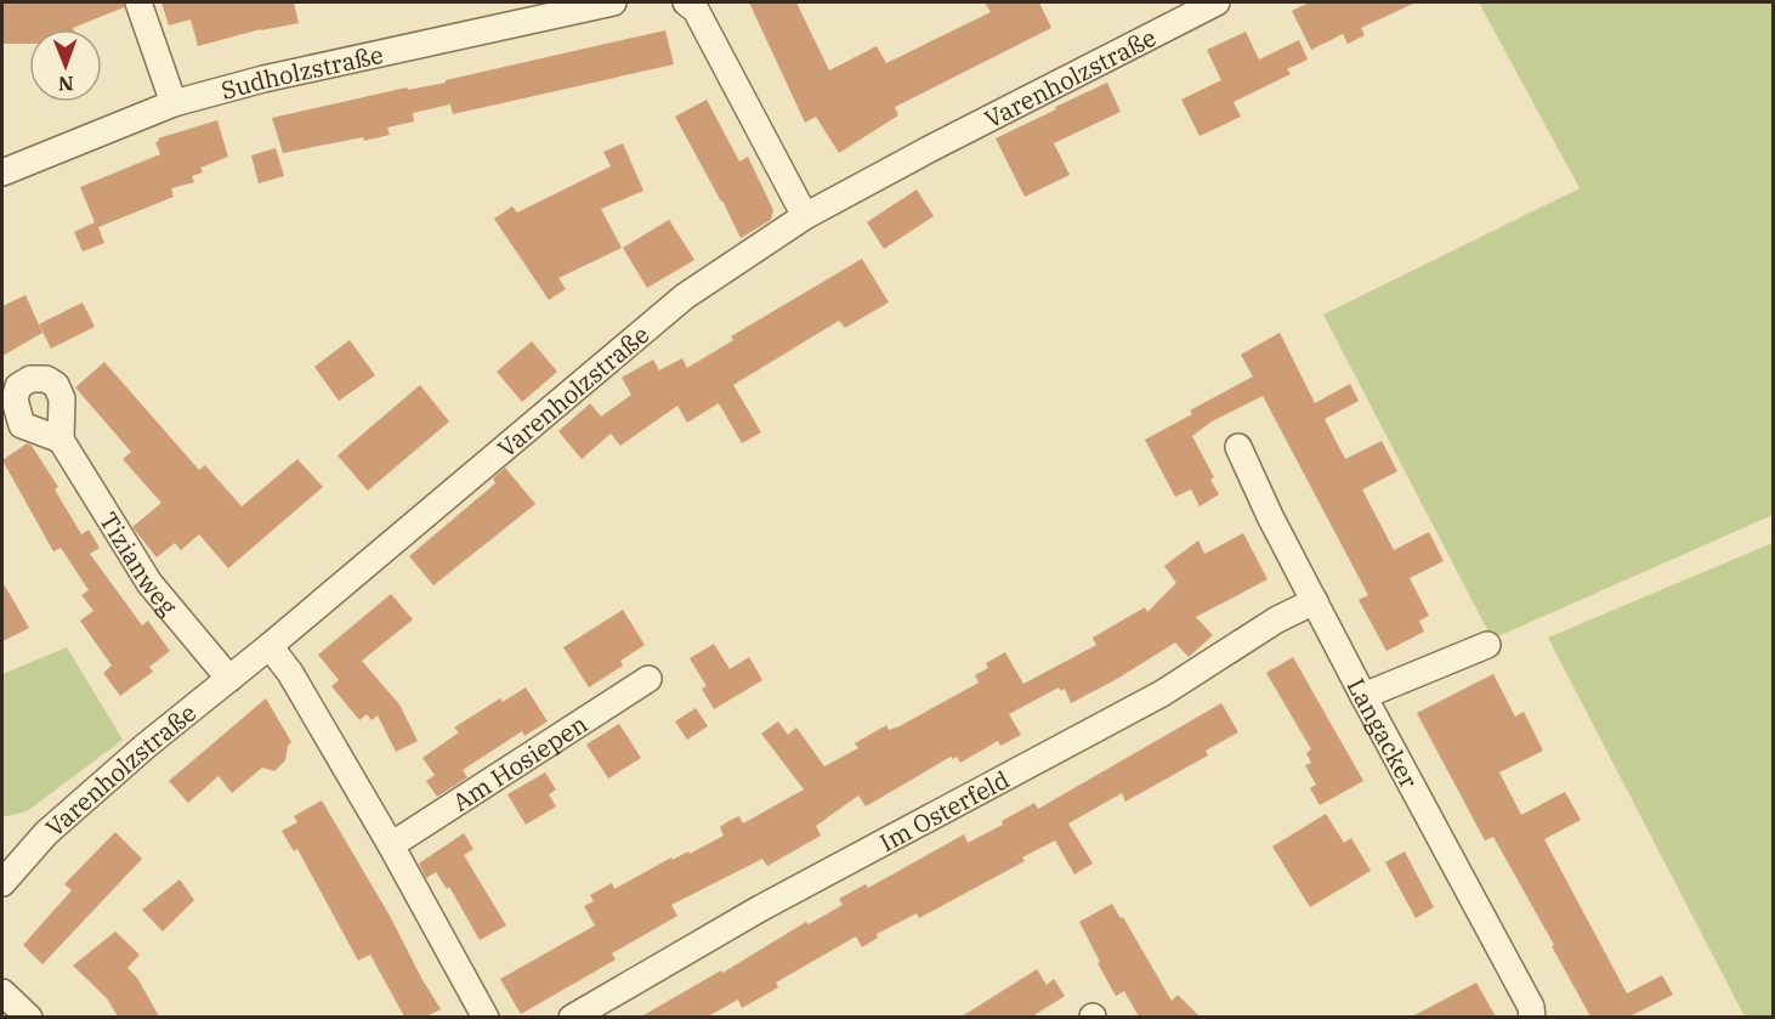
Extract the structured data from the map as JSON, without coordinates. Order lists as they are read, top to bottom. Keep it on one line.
{"streets":{"street":["Sudholzstraße","Varenholzstraße","Tizianweg","Langacker","Am Hosiepen","Im Osterfeld"]},"crossings":[["Varenholzstraße","Tizianweg"],["Langacker","Im Osterfeld"]],"north":"bottom"}
